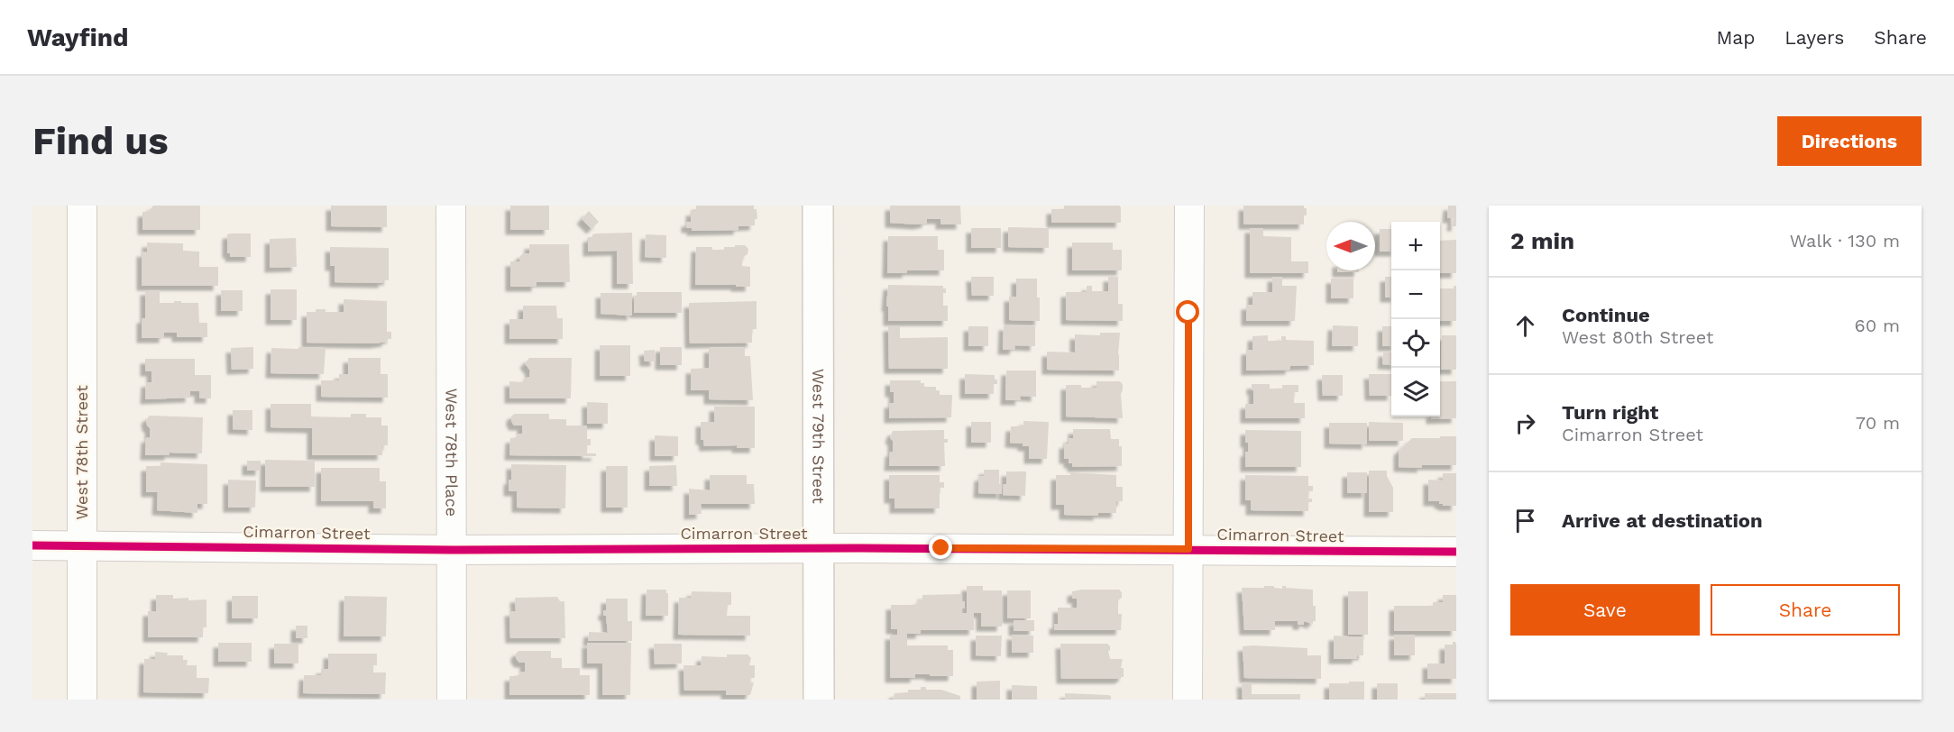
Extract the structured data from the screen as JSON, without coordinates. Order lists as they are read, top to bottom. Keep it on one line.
{"streets":{"street":["West 79th Street","West 78th Street","West 78th Place","Cimarron Street"]},"crossings":[["West 79th Street","Cimarron Street"],["West 78th Street","Cimarron Street"],["West 78th Place","Cimarron Street"]],"north":"left","page":{"header":"Wayfind","nav":["Map","Layers","Share"],"buttons":["Directions",["Save","Share"]],"title":"Find us","heading":["2 min","Walk · 130 m"],"map_buttons":["+","−"],"list":[["Continue","West 80th Street","60 m"],["Turn right","Cimarron Street","70 m"],"Arrive at destination"]}}
